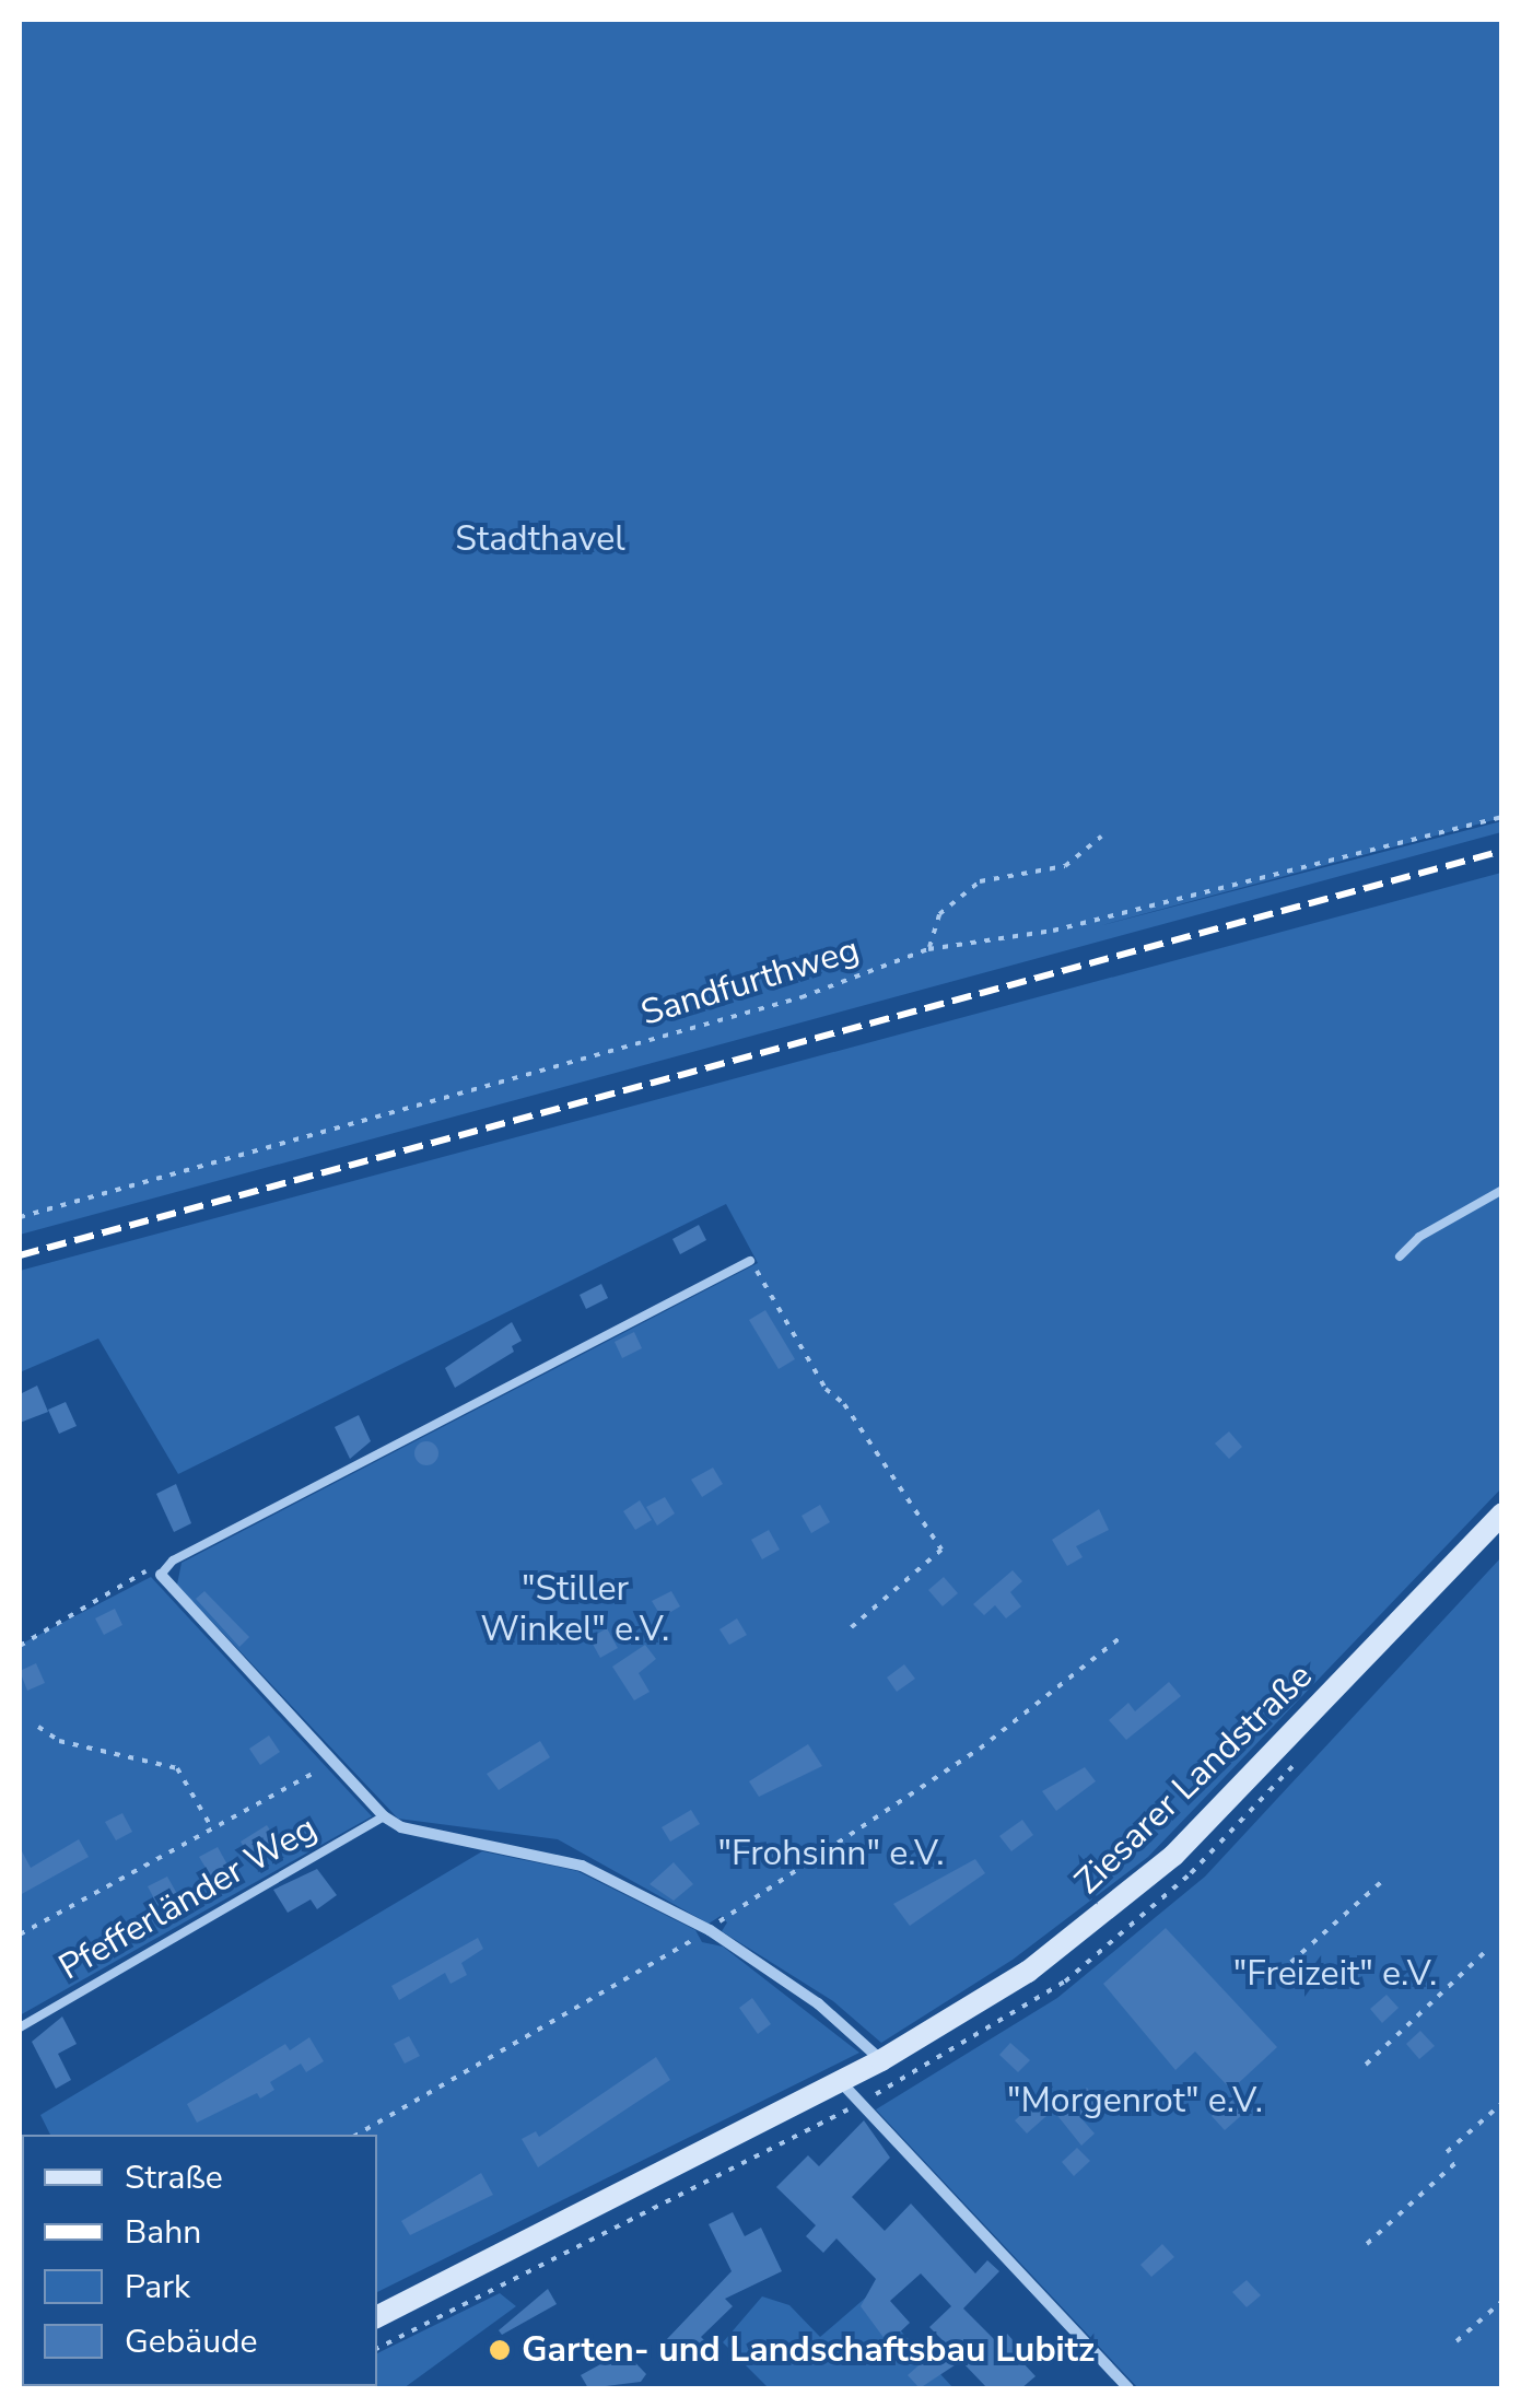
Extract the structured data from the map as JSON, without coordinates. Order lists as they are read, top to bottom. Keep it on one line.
{"streets":{"main road":["Ziesarer Landstraße"],"street":["Pfefferländer Weg"],"path":["Sandfurthweg"]},"crossings":[["Ziesarer Landstraße","Pfefferländer Weg"]],"parks":["Stadthavel","\"Stiller Winkel\" e.V.","\"Frohsinn\" e.V.","\"Freizeit\" e.V.","\"Morgenrot\" e.V."],"places":["Garten- und Landschaftsbau Lubitz"],"legend":["Straße","Bahn","Park","Gebäude"]}
